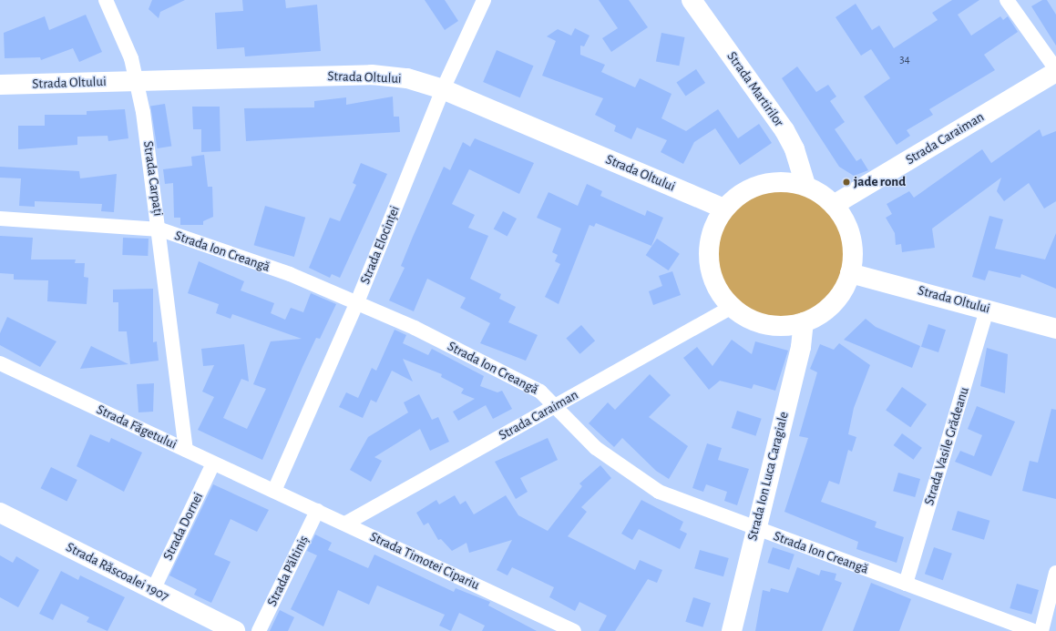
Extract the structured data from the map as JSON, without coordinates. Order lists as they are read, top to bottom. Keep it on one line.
{"streets":{"main road":["Strada Oltului","Strada Martirilor","Strada Caraiman","Strada Ion Luca Caragiale","Strada Răscoalei 1907"],"street":["Strada Carpați","Strada Elocinței","Strada Ion Creangă","Strada Făgetului","Strada Vasile Grădeanu","Strada Dornei","Strada Timotei Cipariu","Strada Păltiniș"]},"crossings":[["Strada Oltului","Strada Carpați"],["Strada Oltului","Strada Elocinței"],["Strada Oltului","Strada Vasile Grădeanu"],["Strada Caraiman","Strada Ion Creangă"],["Strada Caraiman","Strada Timotei Cipariu"],["Strada Carpați","Strada Ion Creangă"],["Strada Carpați","Strada Făgetului"],["Strada Elocinței","Strada Ion Creangă"],["Strada Elocinței","Strada Făgetului"],["Strada Elocinței","Strada Timotei Cipariu"],["Strada Ion Creangă","Strada Vasile Grădeanu"],["Strada Ion Creangă","Strada Ion Luca Caragiale"],["Strada Făgetului","Strada Dornei"],["Strada Făgetului","Strada Timotei Cipariu"],["Strada Dornei","Strada Răscoalei 1907"],["Strada Timotei Cipariu","Strada Păltiniș"]],"places":["jade rond"],"house_numbers":["34"]}
